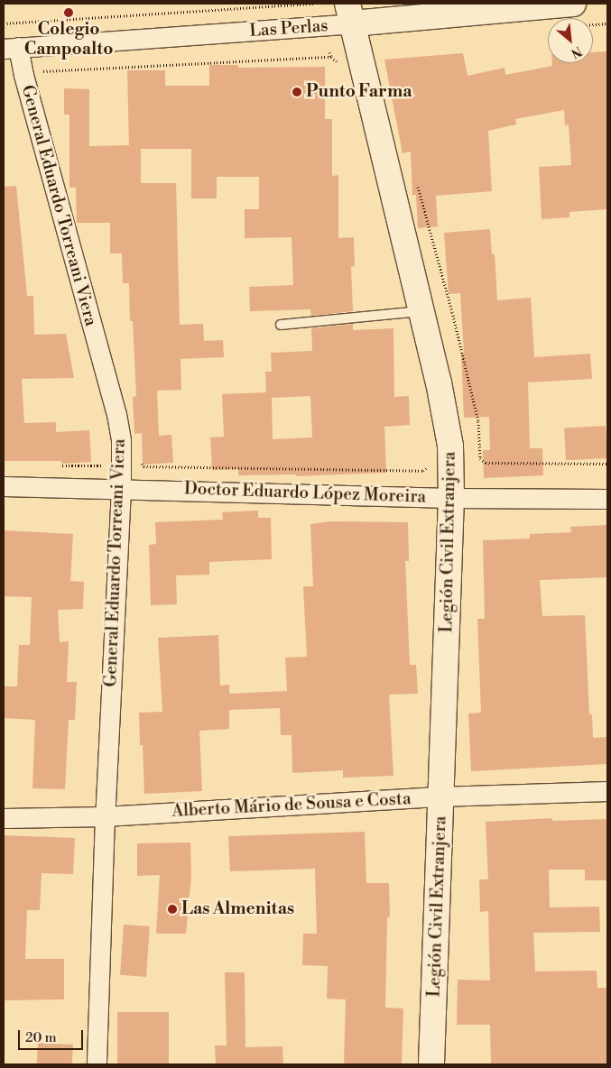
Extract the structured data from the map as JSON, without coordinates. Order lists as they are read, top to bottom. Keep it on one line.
{"streets":{"street":["Las Perlas","General Eduardo Torreani Viera","Doctor Eduardo López Moreira","Legión Civil Extranjera","Alberto Mário de Sousa e Costa"]},"crossings":[["Las Perlas","General Eduardo Torreani Viera"],["Las Perlas","Legión Civil Extranjera"],["General Eduardo Torreani Viera","Doctor Eduardo López Moreira"],["General Eduardo Torreani Viera","Alberto Mário de Sousa e Costa"],["Doctor Eduardo López Moreira","Legión Civil Extranjera"],["Legión Civil Extranjera","Alberto Mário de Sousa e Costa"]],"places":["Colegio Campoalto","Punto Farma","Las Almenitas"],"scale_bar":"20 m","north":"bottom right"}
